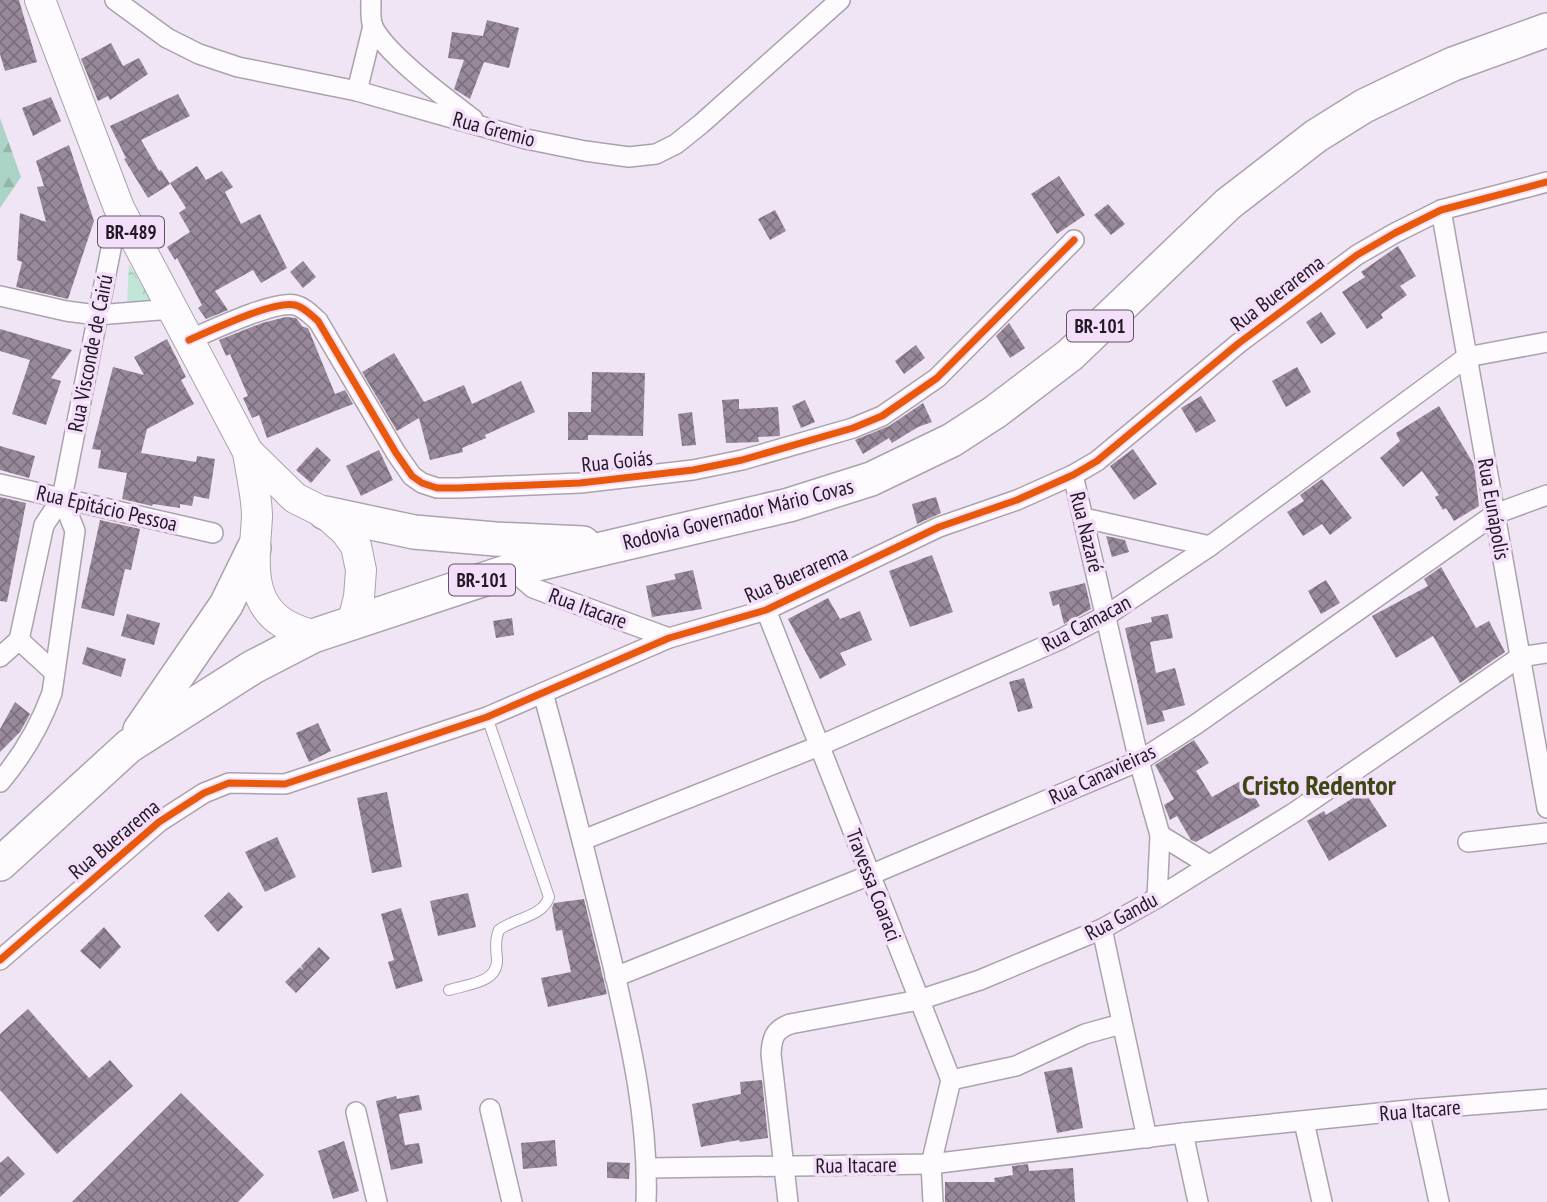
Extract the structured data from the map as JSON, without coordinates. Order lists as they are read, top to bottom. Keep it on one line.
{"streets":{"highway":["BR-489","BR-101","Rodovia Governador Mário Covas"],"street":["Rua Gremio","Rua Buerarema","Rua Visconde de Cairú","Rua Goiás","Rua Epitácio Pessoa","Rua Eunápolis","Rua Nazaré","Rua Itacare","Rua Camacan","Rua Canavieiras","Travessa Coaraci","Rua Gandu"]},"crossings":[["BR-489","Rua Visconde de Cairú"],["BR-489","Rua Goiás"],["BR-489","Rodovia Governador Mário Covas"],["Rua Buerarema","Rua Eunápolis"],["Rua Buerarema","Rua Nazaré"],["Rua Buerarema","Rua Itacare"],["Rua Buerarema","Travessa Coaraci"],["Rua Visconde de Cairú","Rua Epitácio Pessoa"],["Rua Eunápolis","Rua Camacan"],["Rua Eunápolis","Rua Canavieiras"],["Rua Eunápolis","Rua Gandu"],["Rodovia Governador Mário Covas","Rua Itacare"],["Rua Nazaré","Rua Camacan"],["Rua Nazaré","Rua Canavieiras"],["Rua Nazaré","Rua Gandu"],["Rua Itacare","Rua Gandu"],["Rua Camacan","Travessa Coaraci"],["Rua Canavieiras","Travessa Coaraci"],["Travessa Coaraci","Rua Gandu"]],"districts":["Cristo Redentor"]}
